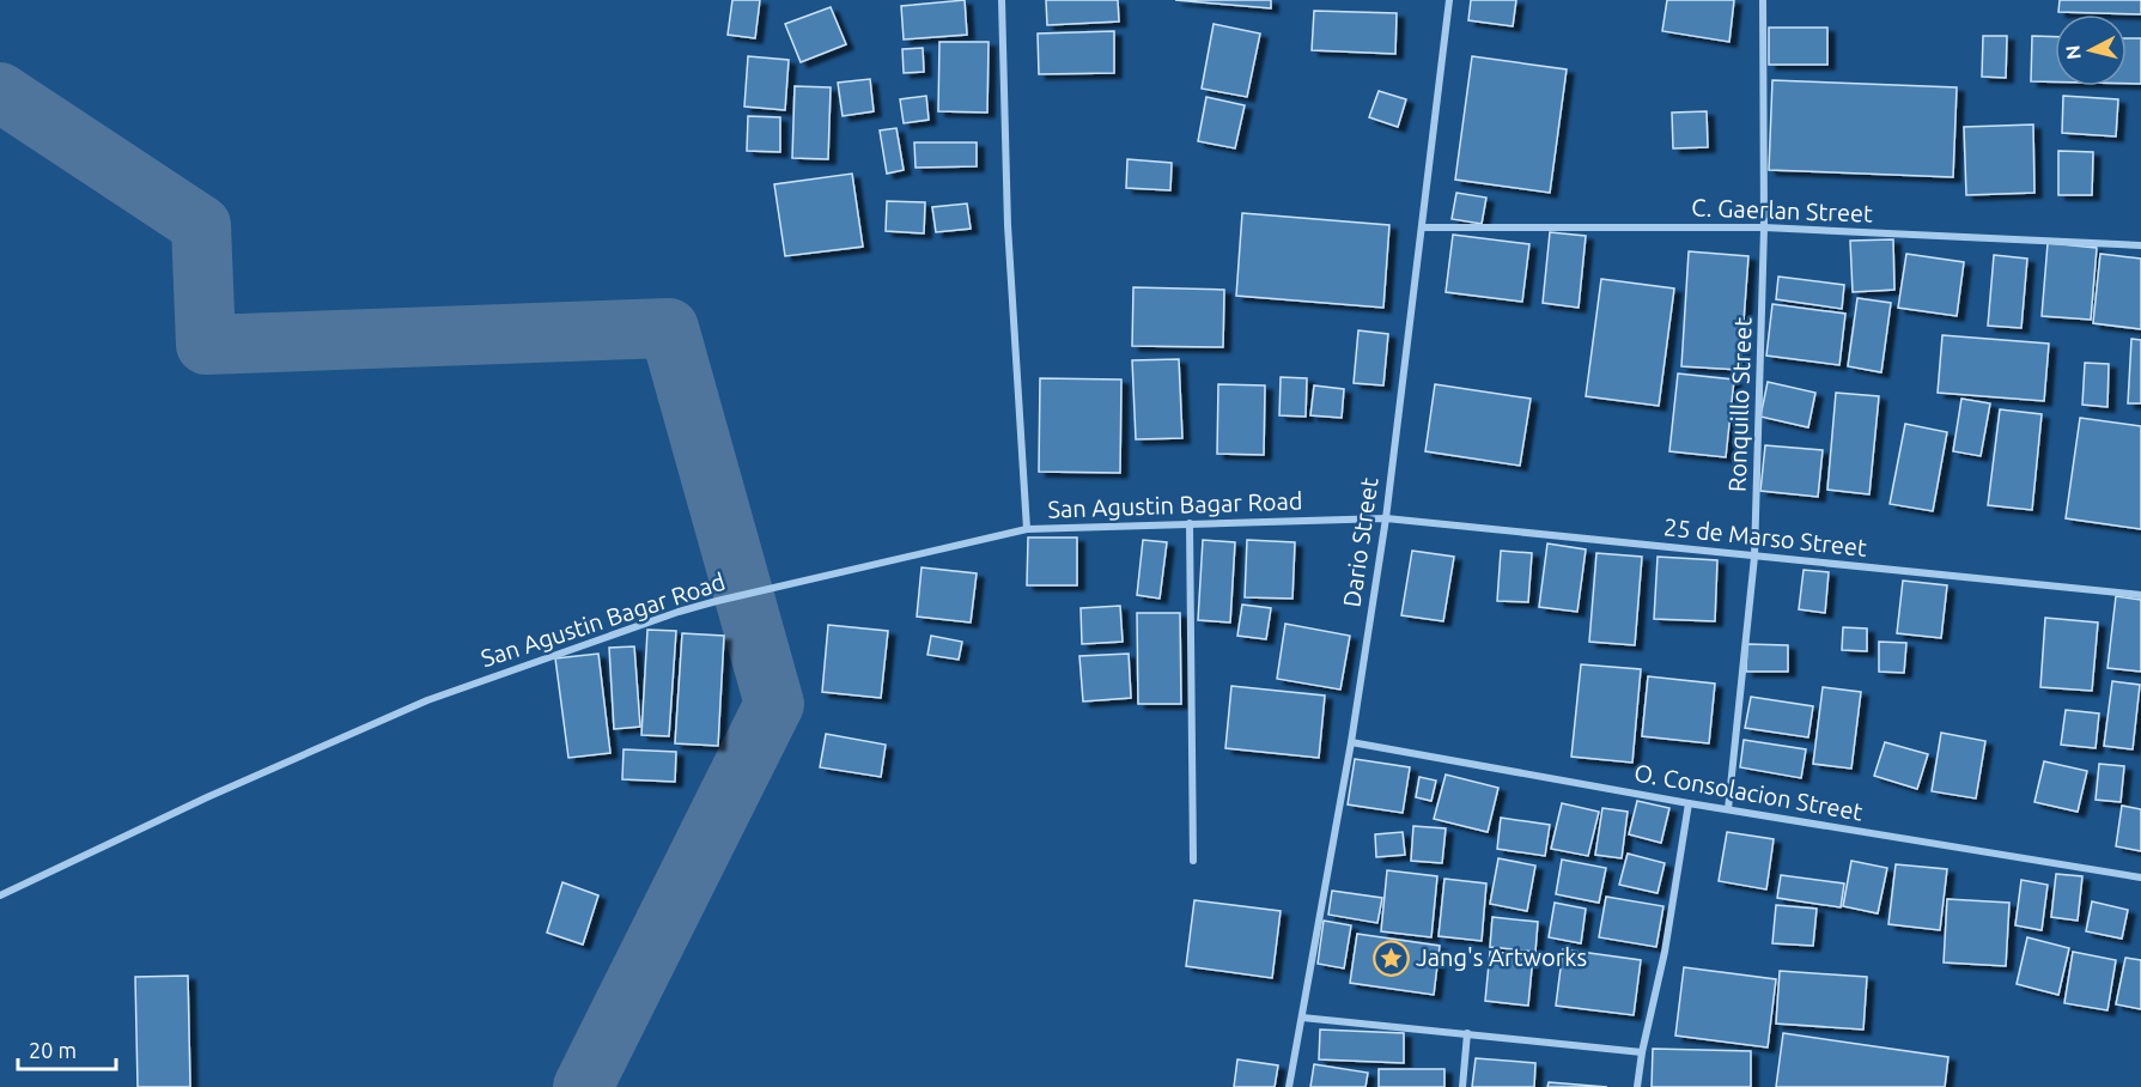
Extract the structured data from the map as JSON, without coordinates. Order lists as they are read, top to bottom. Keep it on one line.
{"streets":{"street":["C. Gaerlan Street","Ronquillo Street","San Agustin Bagar Road","25 de Marso Street","Dario Street","O. Consolacion Street"]},"crossings":[["C. Gaerlan Street","Ronquillo Street"],["C. Gaerlan Street","Dario Street"],["Ronquillo Street","25 de Marso Street"],["Ronquillo Street","O. Consolacion Street"],["San Agustin Bagar Road","25 de Marso Street"],["San Agustin Bagar Road","Dario Street"],["25 de Marso Street","Dario Street"],["Dario Street","O. Consolacion Street"]],"places":{"place":["Jang's Artworks"]},"scale_bar":"20 m","north":"left"}
